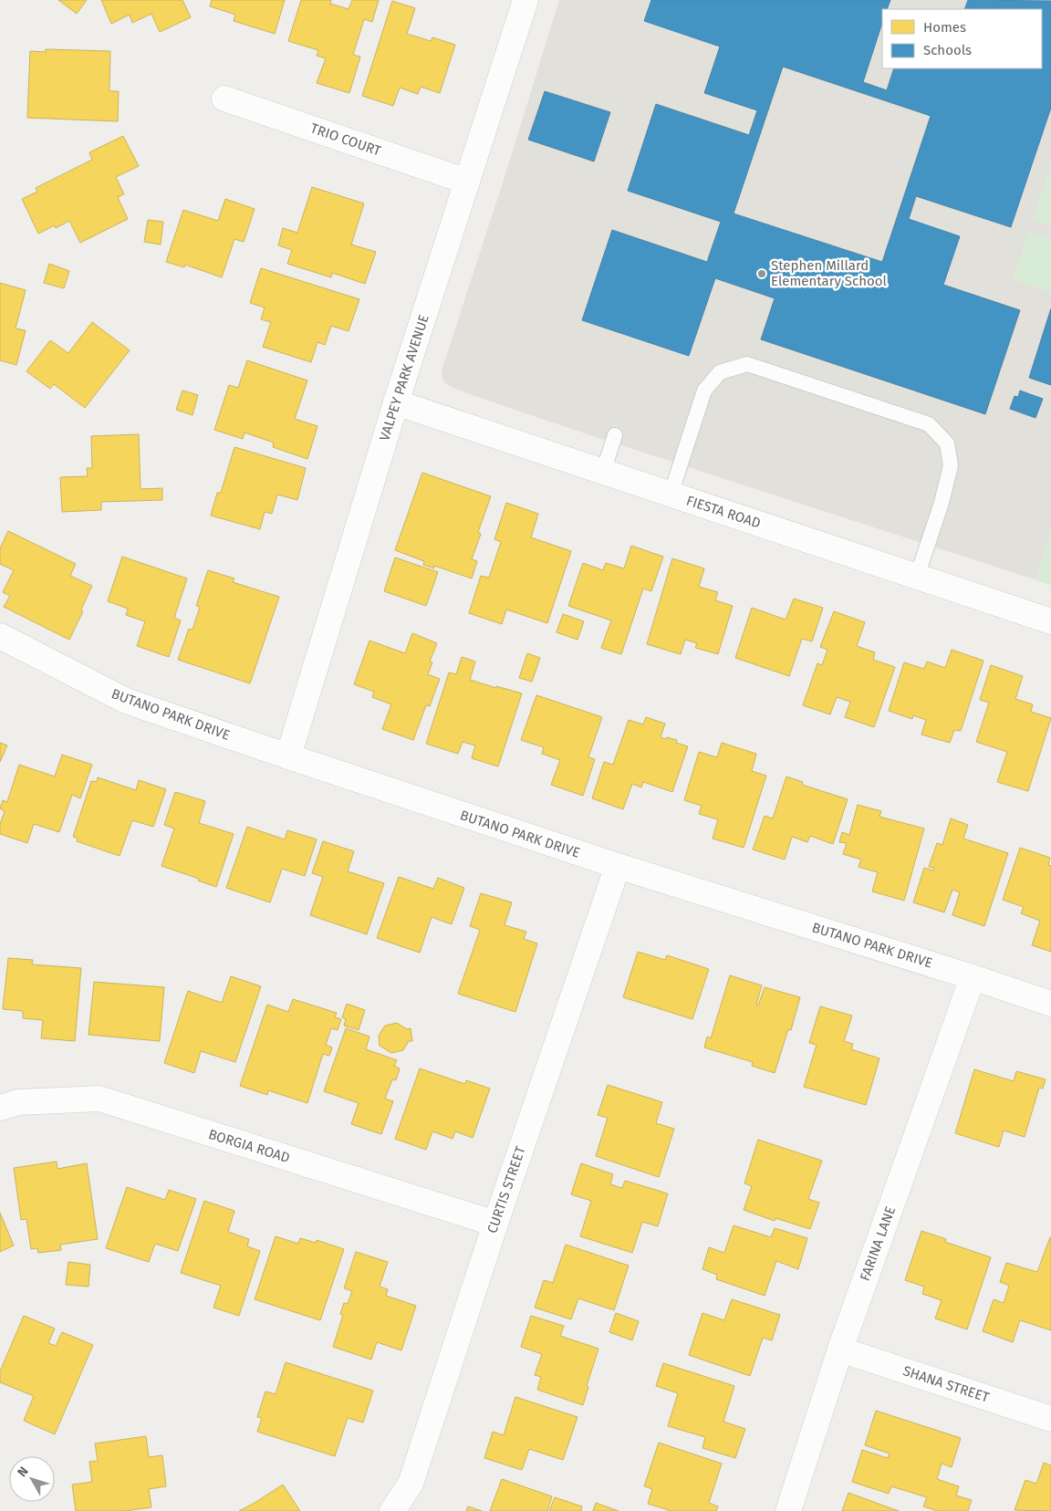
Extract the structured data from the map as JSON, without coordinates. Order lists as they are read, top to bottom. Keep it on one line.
{"streets":{"street":["TRIO COURT","VALPEY PARK AVENUE","FIESTA ROAD","BUTANO PARK DRIVE","BORGIA ROAD","CURTIS STREET","FARINA LANE","SHANA STREET"]},"crossings":[["TRIO COURT","VALPEY PARK AVENUE"],["VALPEY PARK AVENUE","FIESTA ROAD"],["VALPEY PARK AVENUE","BUTANO PARK DRIVE"],["BUTANO PARK DRIVE","CURTIS STREET"],["BUTANO PARK DRIVE","FARINA LANE"],["BORGIA ROAD","CURTIS STREET"],["FARINA LANE","SHANA STREET"]],"places":["Stephen Millard Elementary School"],"legend":["Homes","Schools"],"north":"top left"}
